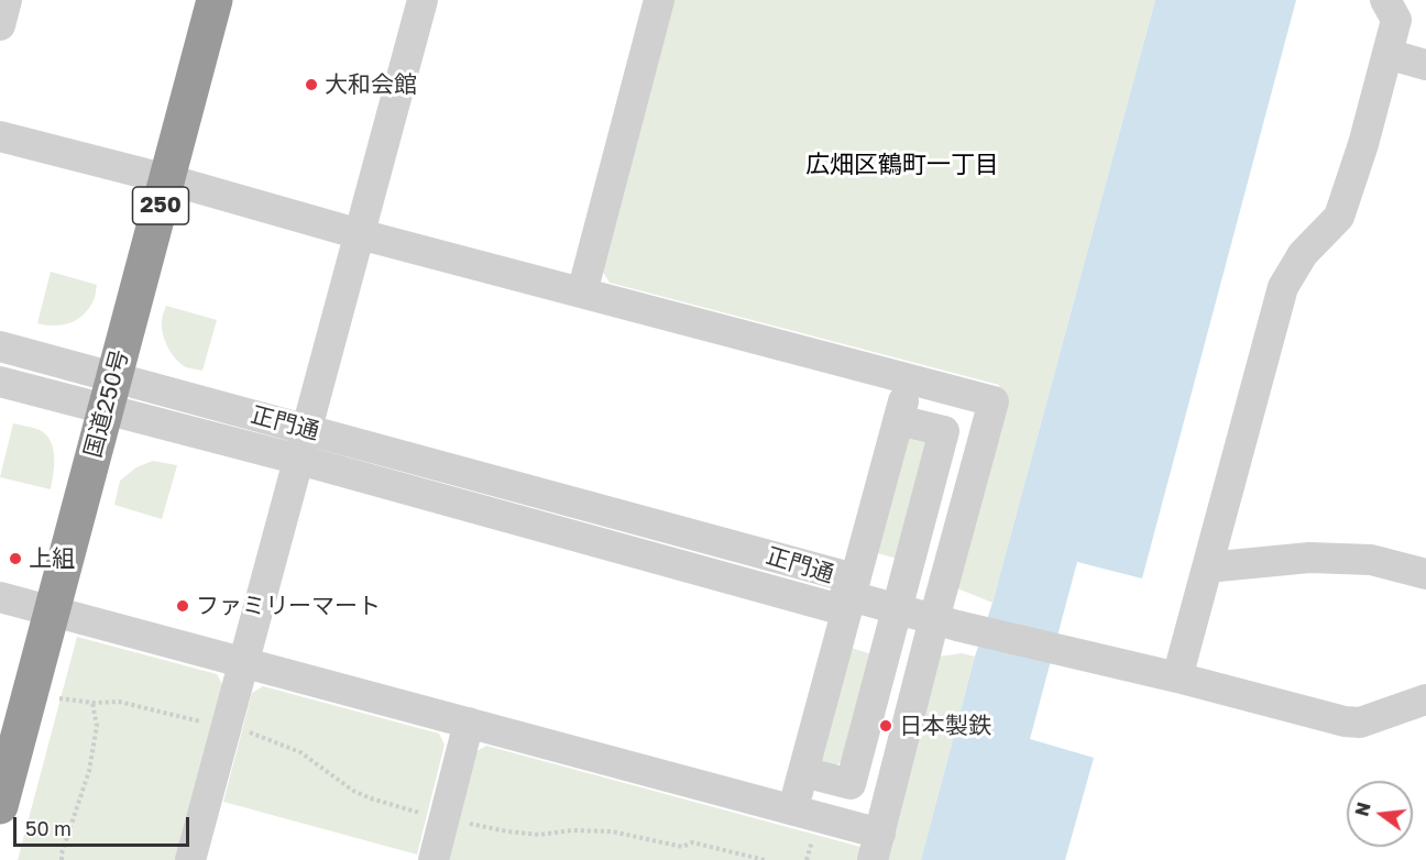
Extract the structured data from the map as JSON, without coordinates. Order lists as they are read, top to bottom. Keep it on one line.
{"streets":{"highway":["250","国道250号"],"street":["正門通"]},"crossings":[["国道250号","正門通"]],"districts":["広畑区鶴町一丁目"],"places":["大和会館","上組","ファミリーマート","日本製鉄"],"scale_bar":"50 m","north":"left"}
